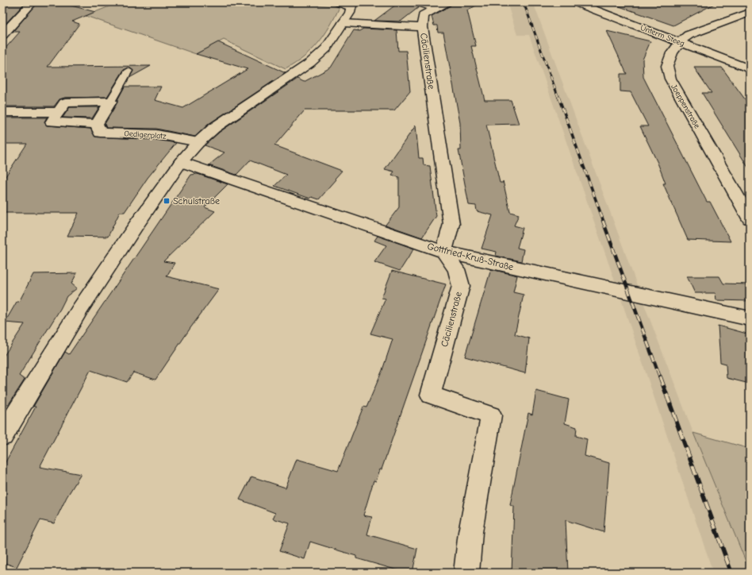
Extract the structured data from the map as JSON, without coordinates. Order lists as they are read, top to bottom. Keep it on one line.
{"streets":{"street":["Unterm Steeg","Cäcilienstraße","Joeppenstraße","Oedigerplatz","Gottfried-Kruß-Straße"]},"crossings":[["Unterm Steeg","Joeppenstraße"],["Cäcilienstraße","Gottfried-Kruß-Straße"]],"places":{"transit":["Schulstraße"]}}
